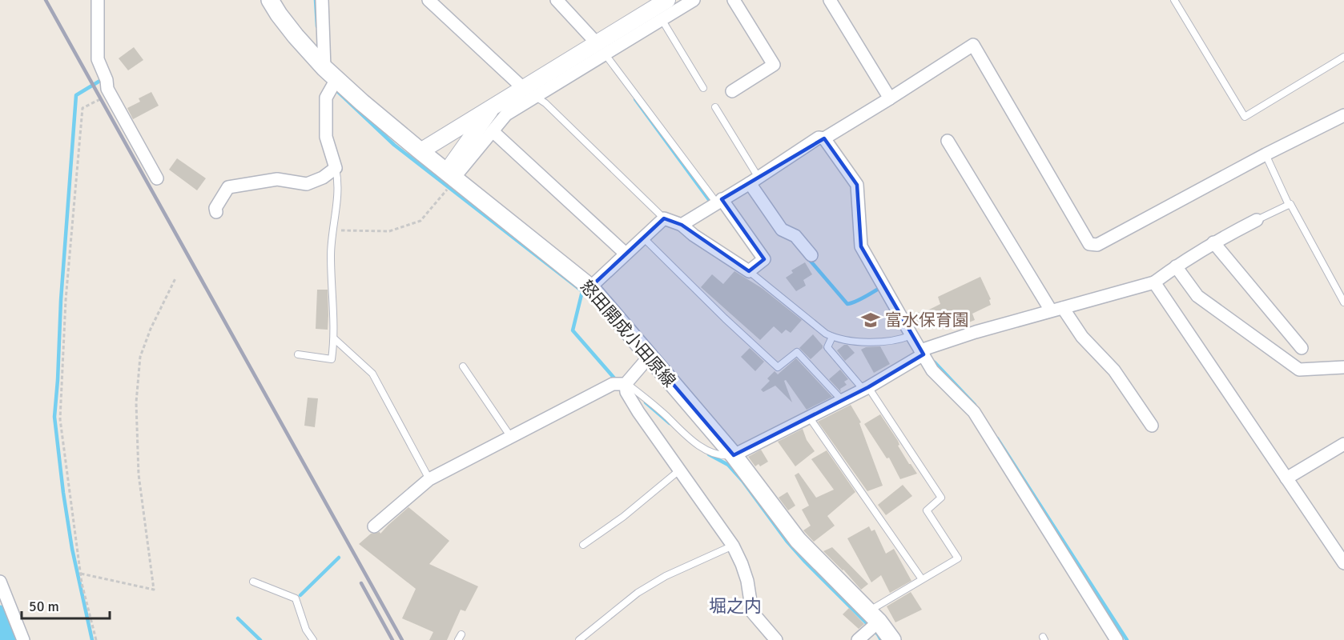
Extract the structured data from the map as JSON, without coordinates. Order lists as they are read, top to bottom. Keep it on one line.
{"streets":{"main road":["怒田開成小田原線"]},"districts":["堀之内"],"places":{"school or university":["富水保育園"]},"scale_bar":"50 m"}
